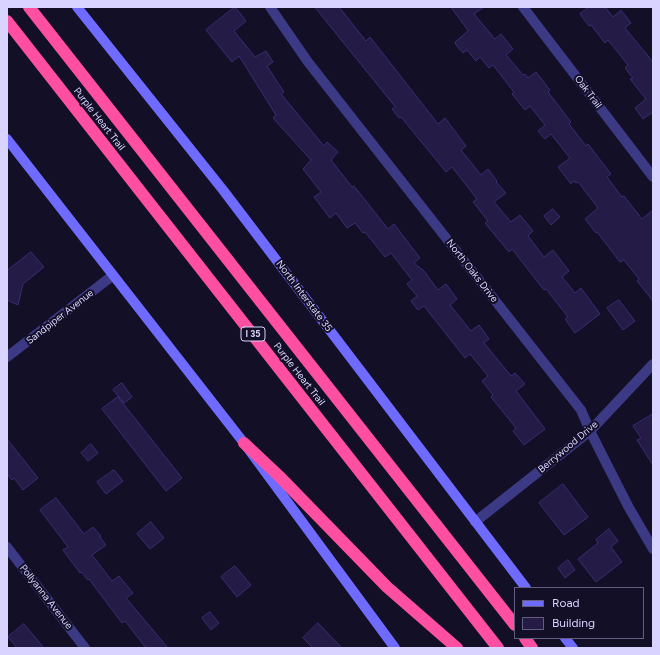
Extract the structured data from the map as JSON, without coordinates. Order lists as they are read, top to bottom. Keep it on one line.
{"streets":{"highway":["Purple Heart Trail","I 35"],"main road":["North Interstate 35"],"street":["Oak Trail","North Oaks Drive","Sandpiper Avenue","Berrywood Drive","Pollyanna Avenue"]},"crossings":[["North Oaks Drive","Berrywood Drive"],["North Interstate 35","Berrywood Drive"]],"legend":["Road","Building"]}
